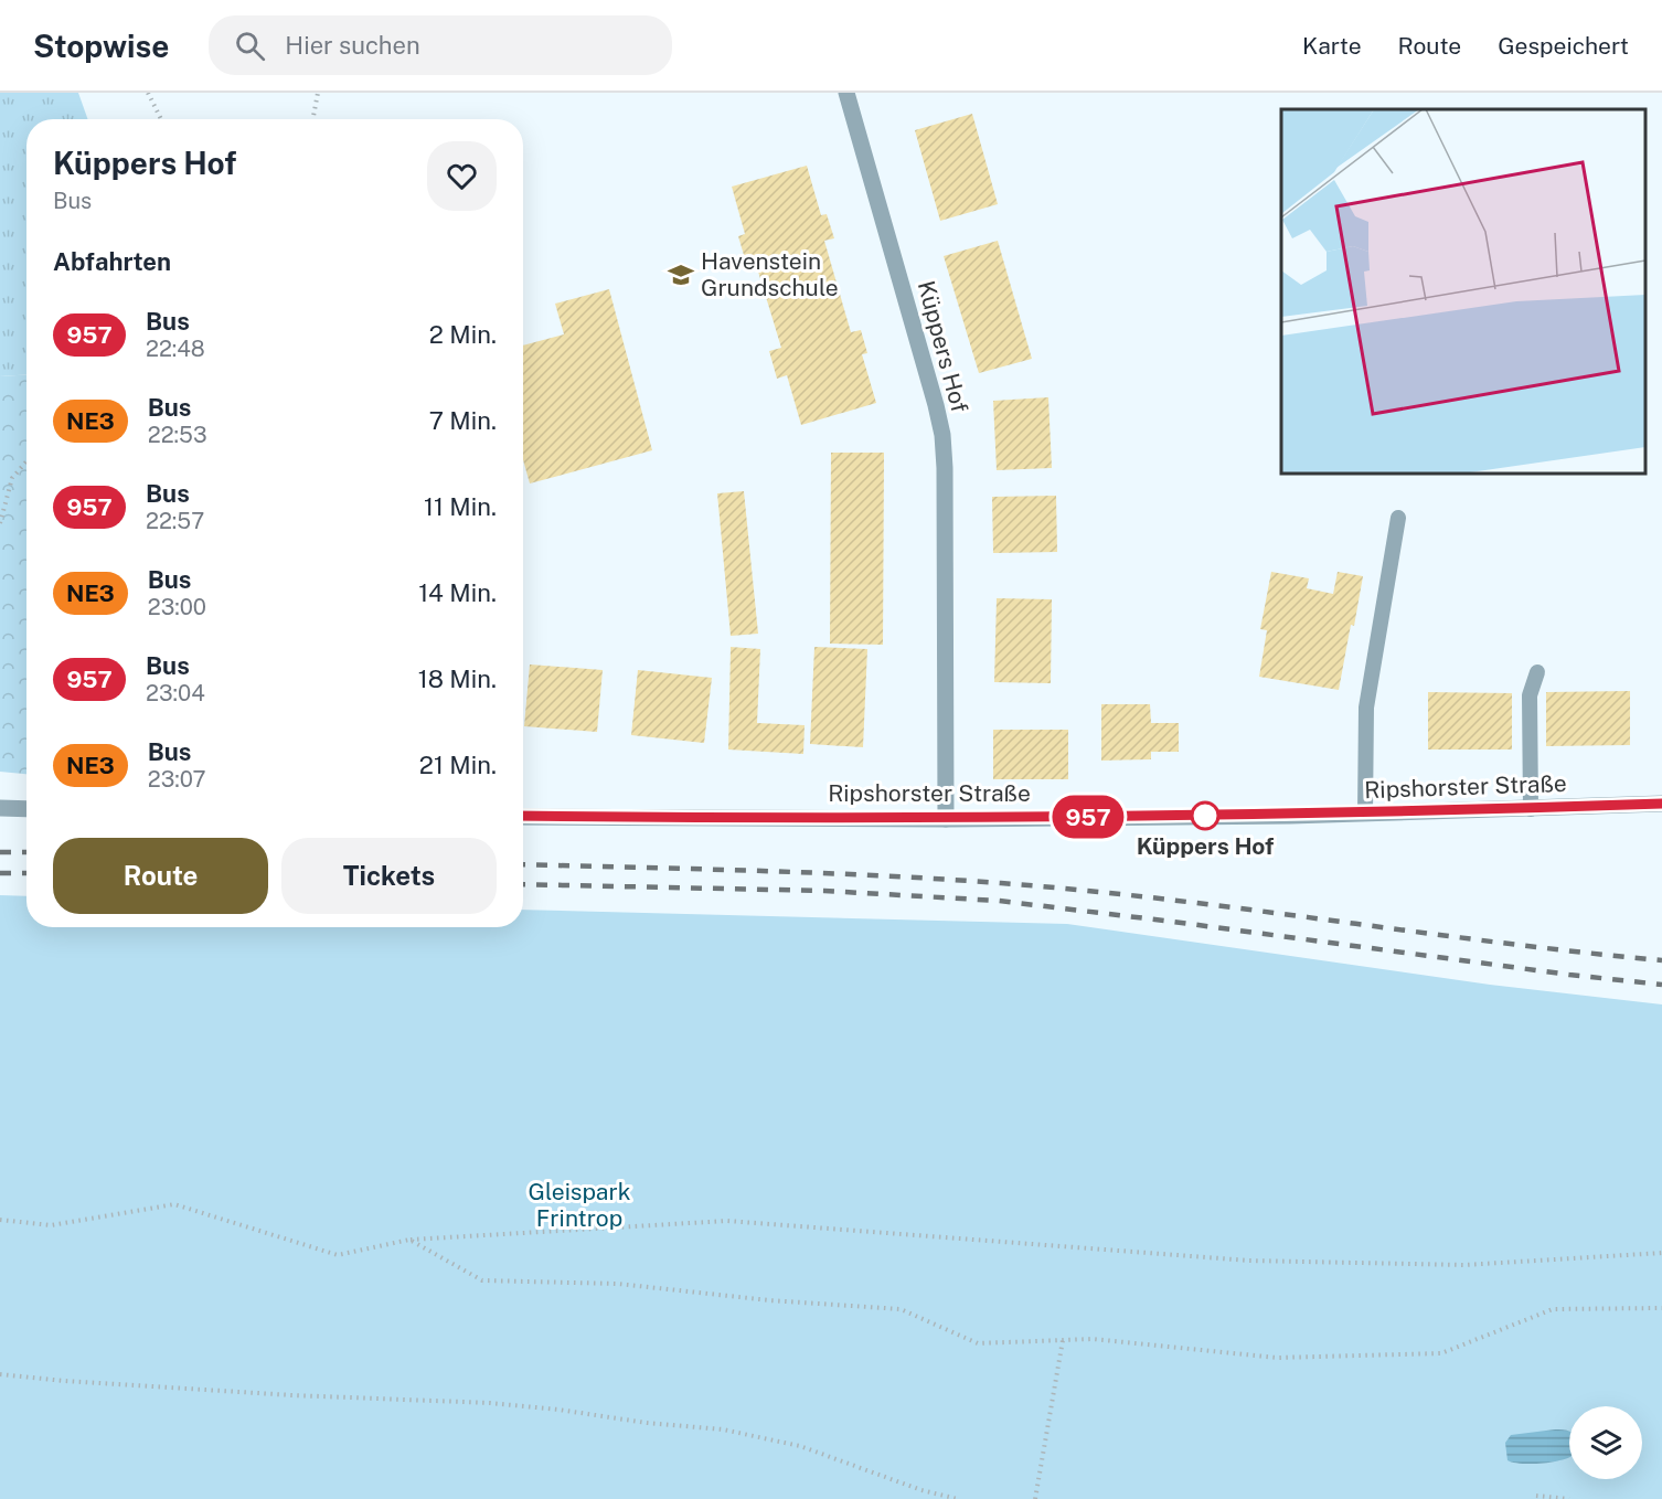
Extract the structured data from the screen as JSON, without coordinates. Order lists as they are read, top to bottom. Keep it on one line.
{"streets":{"street":["Küppers Hof","Ripshorster Straße"]},"crossings":[["Küppers Hof","Ripshorster Straße"]],"parks":["Gleispark Frintrop"],"places":{"school or university":["Havenstein Grundschule"],"other":["Küppers Hof"]},"lines":["bus line 957"],"page":{"header":"Stopwise","search":"Hier suchen","nav":["Karte","Route","Gespeichert"],"on_map":"957","heading":[["Küppers Hof","Bus"],"Abfahrten"],"list":[{"mark":"957","name":"Bus","note":"22:48","value":"2 Min."},{"mark":"NE3","name":"Bus","note":"22:53","value":"7 Min."},{"mark":"957","name":"Bus","note":"22:57","value":"11 Min."},{"mark":"NE3","name":"Bus","note":"23:00","value":"14 Min."},{"mark":"957","name":"Bus","note":"23:04","value":"18 Min."},{"mark":"NE3","name":"Bus","note":"23:07","value":"21 Min."}],"buttons":["Route","Tickets"]}}
